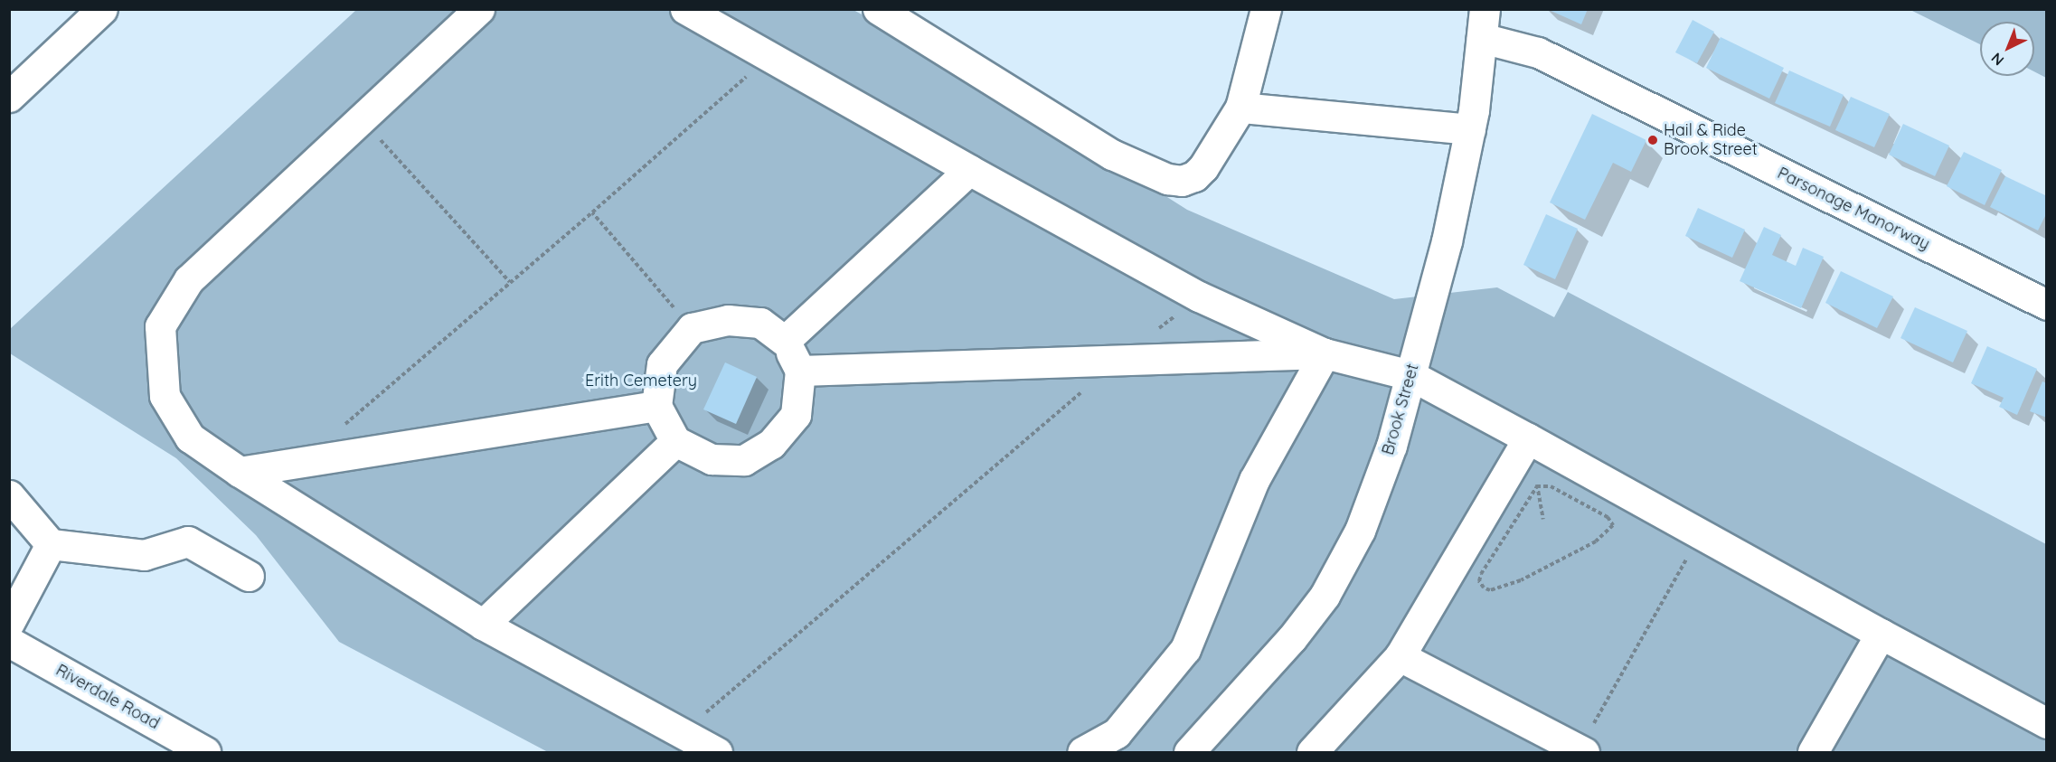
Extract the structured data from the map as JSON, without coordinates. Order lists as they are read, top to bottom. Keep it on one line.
{"streets":{"street":["Parsonage Manorway","Brook Street","Riverdale Road"]},"crossings":[["Parsonage Manorway","Brook Street"]],"parks":["Erith Cemetery"],"places":["Hail & Ride Brook Street"],"north":"bottom left"}
